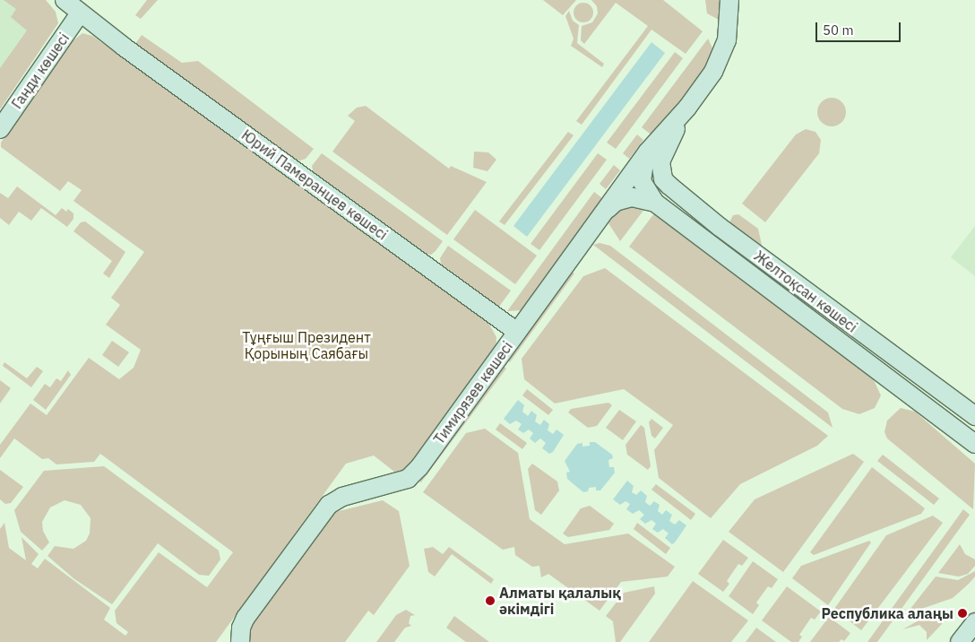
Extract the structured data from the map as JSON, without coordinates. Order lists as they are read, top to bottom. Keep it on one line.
{"streets":{"street":["Ганди көшесі","Юрий Памеранцев көшесі","Желтоқсан көшесі","Тимирязев көшесі"]},"crossings":[["Ганди көшесі","Юрий Памеранцев көшесі"],["Юрий Памеранцев көшесі","Тимирязев көшесі"],["Желтоқсан көшесі","Тимирязев көшесі"]],"parks":["Тұңғыш Президент Қорының Саябағы"],"places":["Алматы қалалық әкімдігі","Республика алаңы"],"scale_bar":"50 m"}
